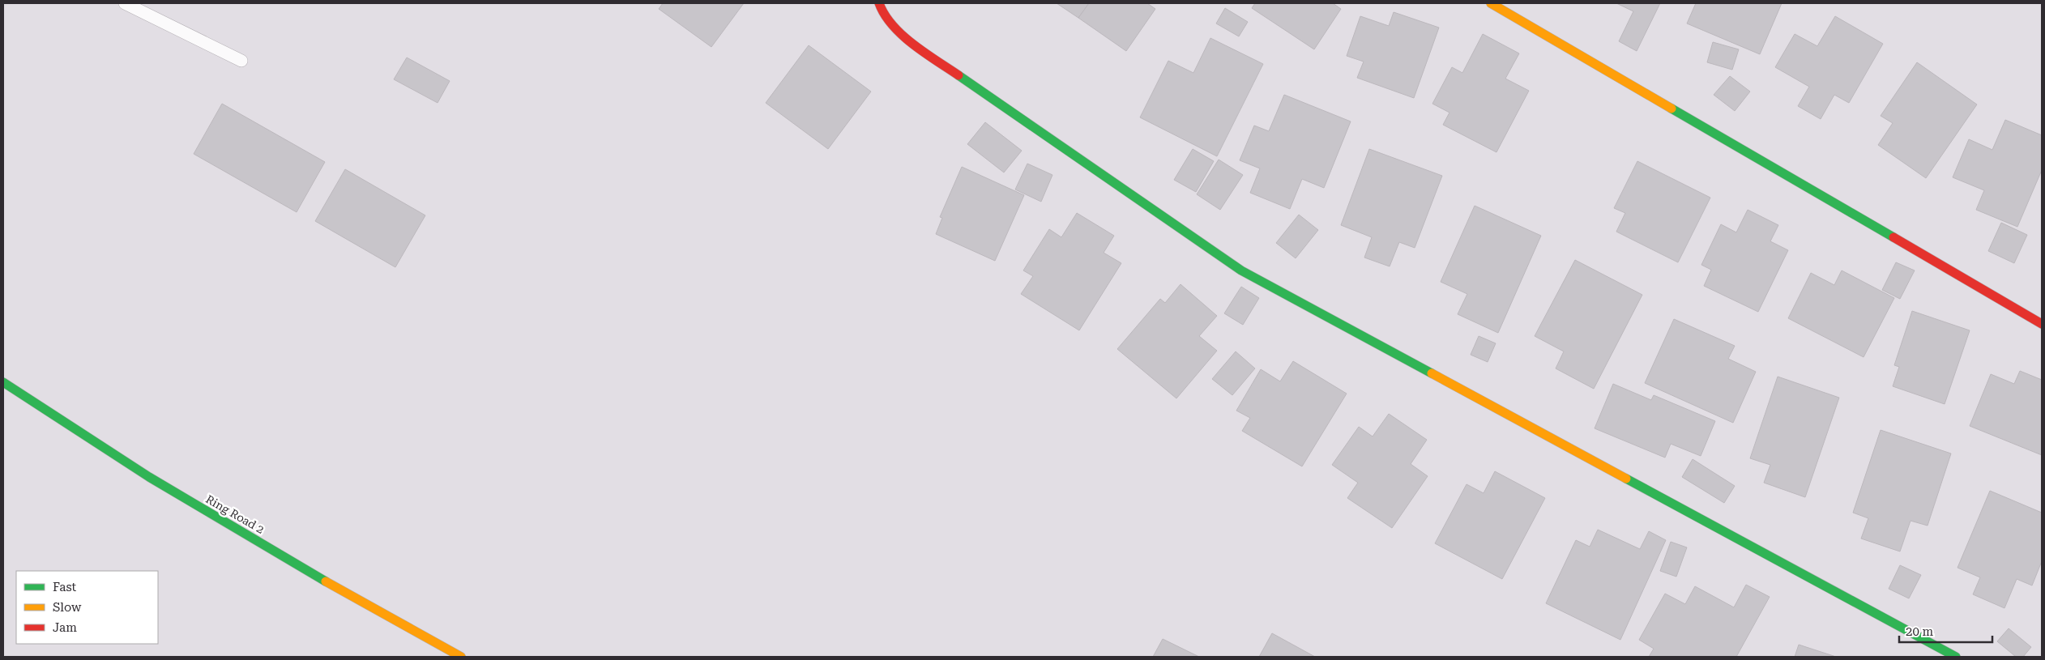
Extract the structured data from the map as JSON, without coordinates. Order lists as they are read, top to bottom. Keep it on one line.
{"streets":{"street":["Ring Road 2"]},"legend":["Fast","Slow","Jam"],"scale_bar":"20 m"}
